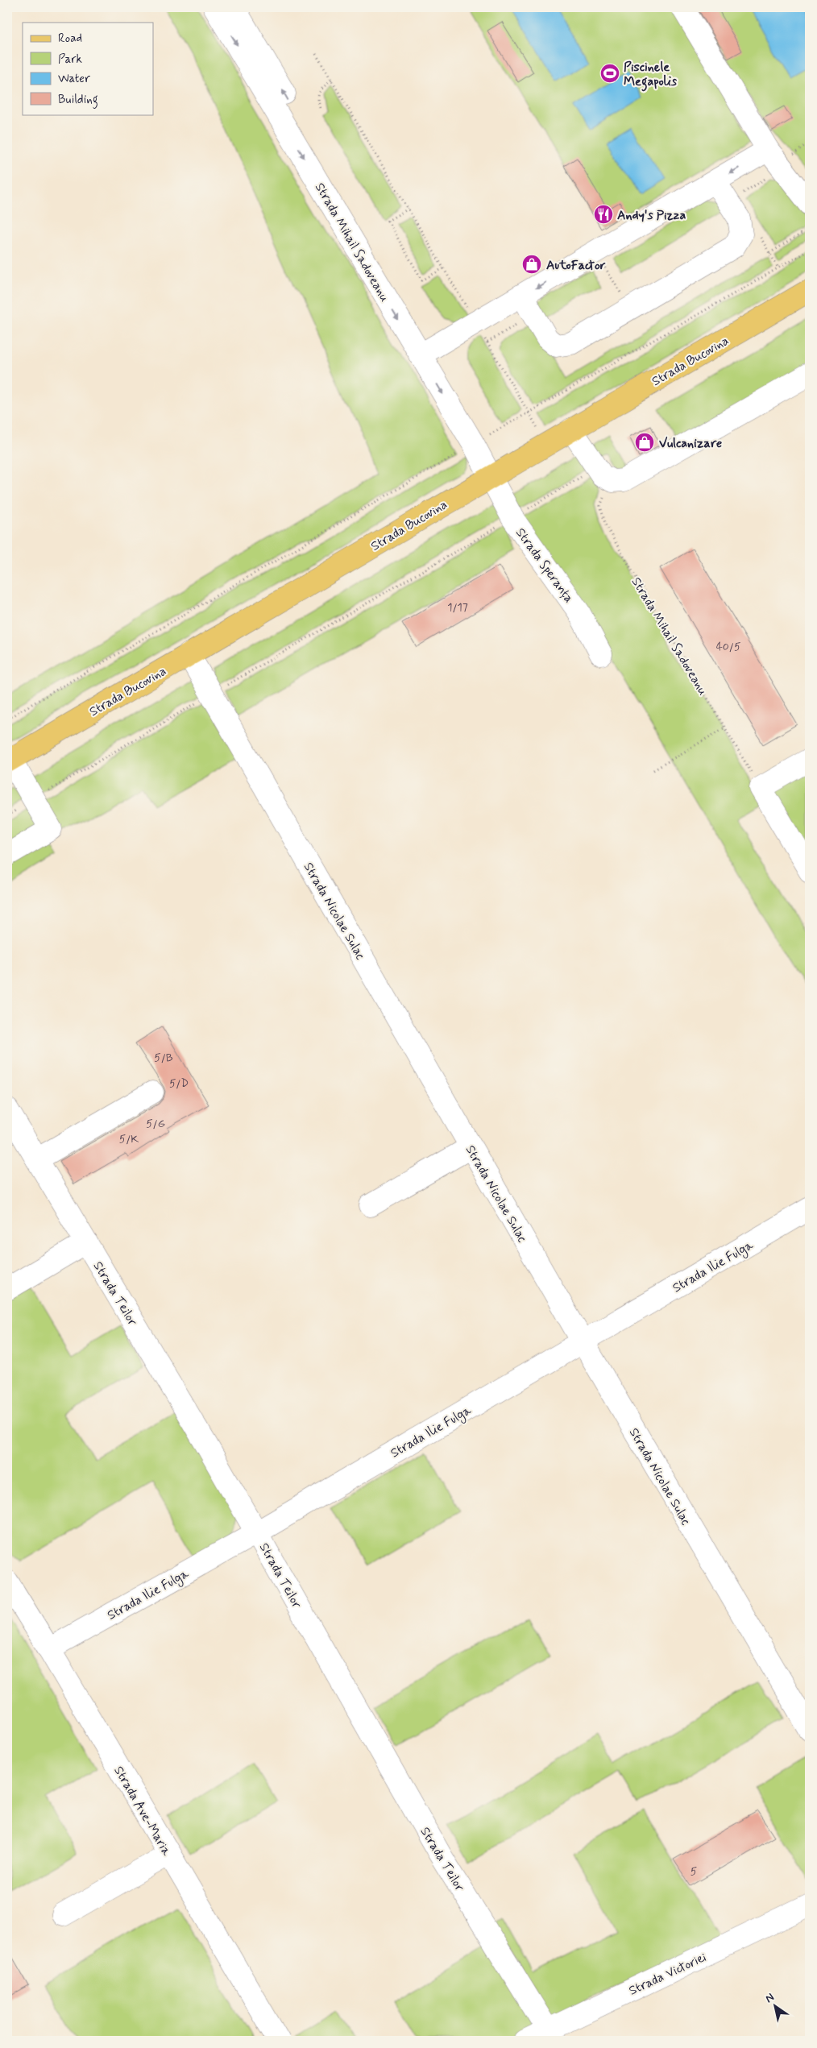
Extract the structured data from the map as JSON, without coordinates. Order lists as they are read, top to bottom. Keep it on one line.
{"streets":{"main road":["Strada Bucovina"],"street":["Strada Mihail Sadoveanu","Strada Speranța","Strada Nicolae Sulac","Strada Ilie Fulga","Strada Teilor","Strada Ave-Maria","Strada Victoriei"]},"crossings":[["Strada Mihail Sadoveanu","Strada Bucovina"],["Strada Mihail Sadoveanu","Strada Speranța"],["Strada Bucovina","Strada Speranța"],["Strada Bucovina","Strada Nicolae Sulac"],["Strada Nicolae Sulac","Strada Ilie Fulga"],["Strada Ilie Fulga","Strada Teilor"],["Strada Ilie Fulga","Strada Ave-Maria"],["Strada Teilor","Strada Victoriei"]],"places":{"sports":["Piscinele Megapolis"],"restaurant":["Andy's Pizza"],"shop":["AutoFactor","Vulcanizare"]},"house_numbers":["1/17","40/5","5/B","5/D","5/G","5/K","5"],"legend":["Road","Park","Water","Building"],"north":"top left"}
